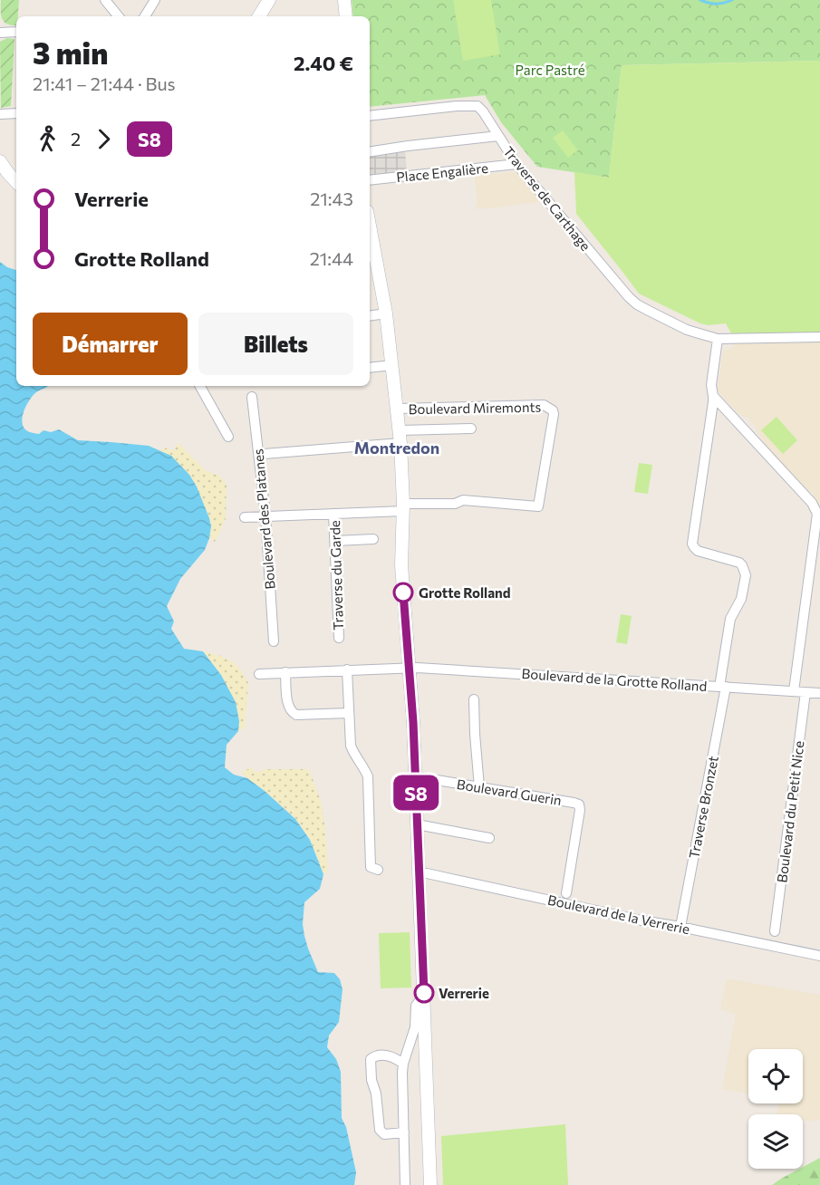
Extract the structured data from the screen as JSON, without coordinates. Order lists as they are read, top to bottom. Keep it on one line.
{"streets":{"street":["Place Engalière","Traverse de Carthage","Boulevard Miremonts","Boulevard des Platanes","Traverse du Garde","Boulevard de la Grotte Rolland","Boulevard Guerin","Traverse Bronzet","Boulevard du Petit Nice","Boulevard de la Verrerie"]},"crossings":[["Place Engalière","Traverse de Carthage"],["Boulevard de la Grotte Rolland","Traverse Bronzet"],["Boulevard de la Grotte Rolland","Boulevard du Petit Nice"],["Traverse Bronzet","Boulevard de la Verrerie"]],"districts":["Montredon"],"parks":["Parc Pastré"],"places":["Grotte Rolland","Verrerie"],"lines":["bus line S8"],"page":{"on_map":"S8","heading":["3 min","21:41 – 21:44 · Bus","2.40 €"],"legs":["2","S8"],"list":[{"name":"Verrerie","value":"21:43"},{"name":"Grotte Rolland","value":"21:44"}],"buttons":["Démarrer","Billets"]}}
